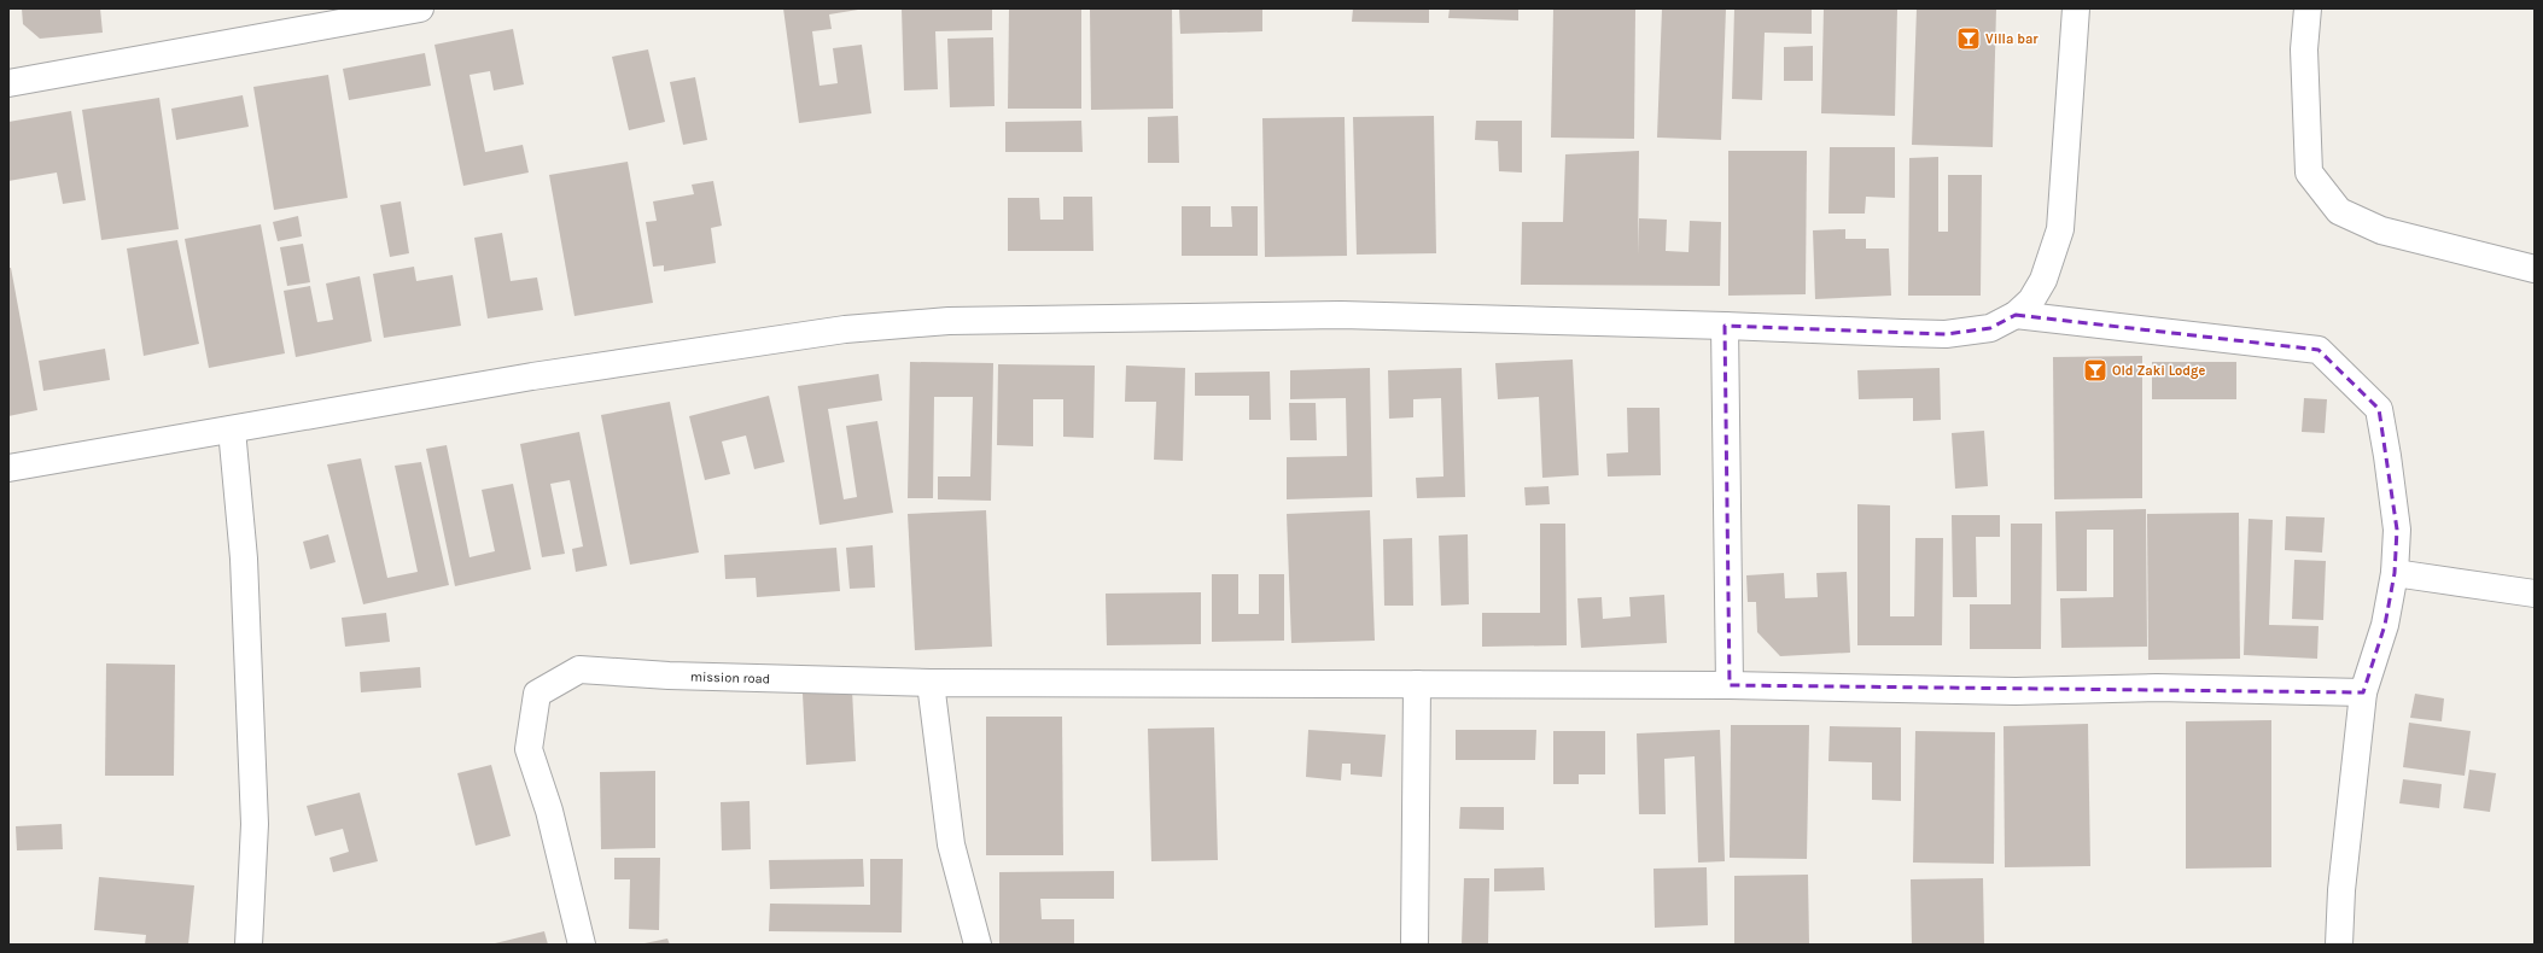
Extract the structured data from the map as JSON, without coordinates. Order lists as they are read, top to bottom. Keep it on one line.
{"streets":{"street":["mission road"]},"places":{"bar":["Villa bar","Old Zaki Lodge"]}}
